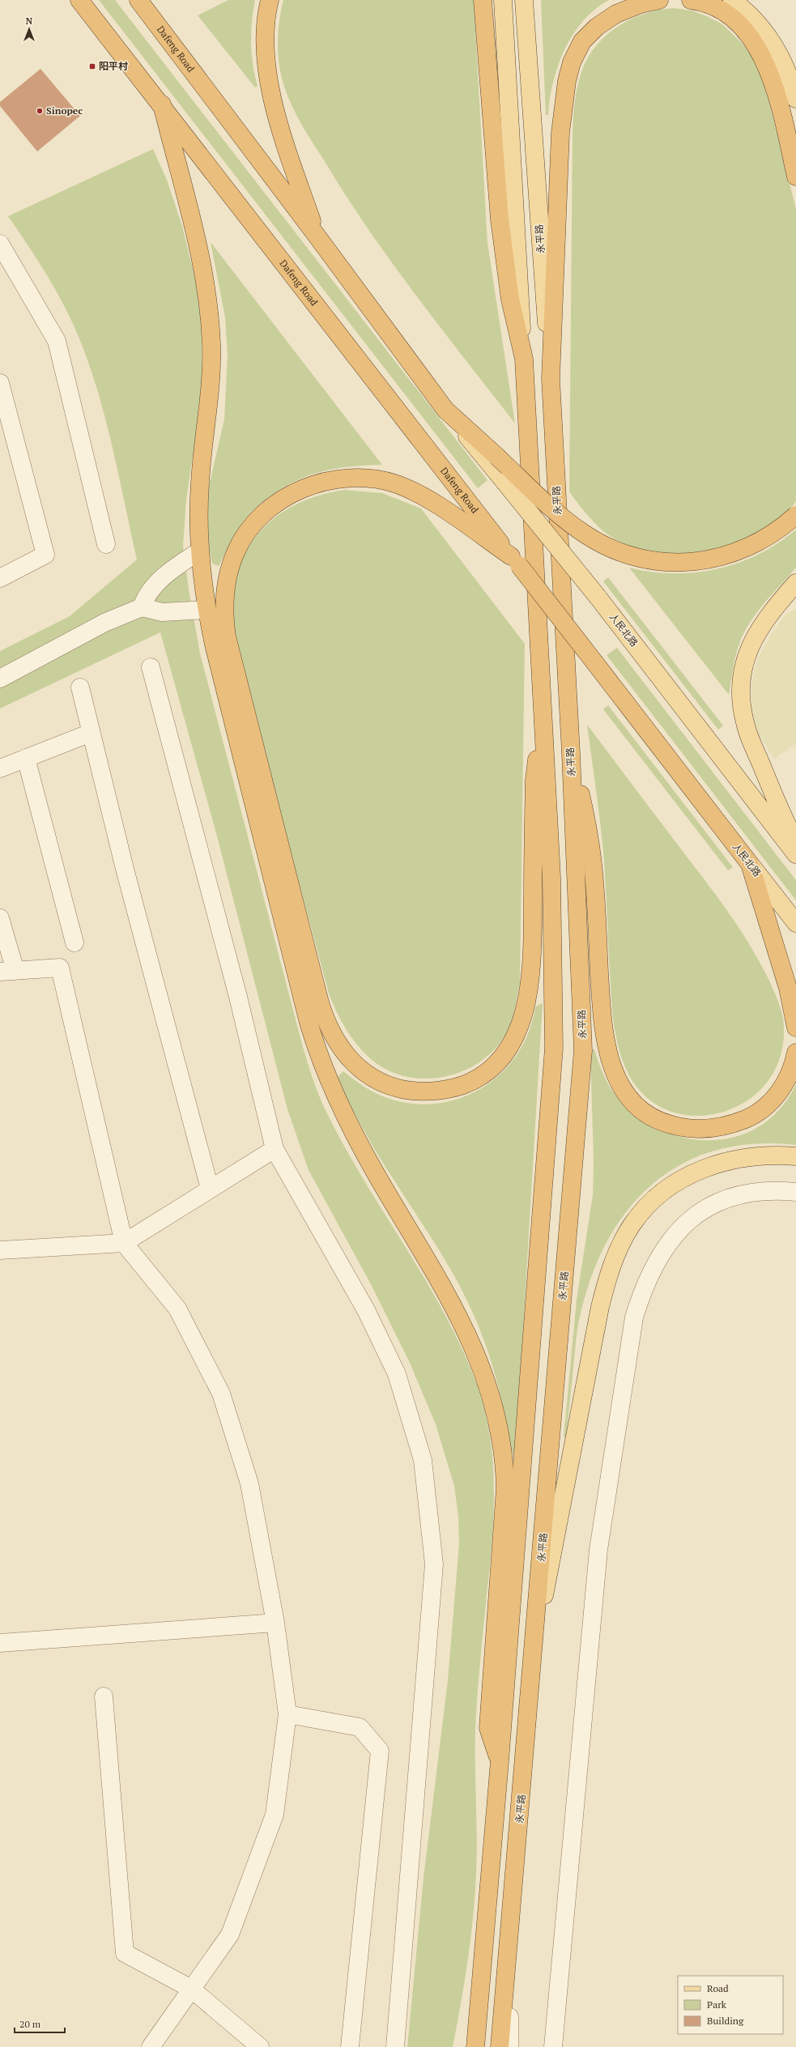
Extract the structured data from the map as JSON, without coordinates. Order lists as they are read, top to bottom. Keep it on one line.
{"streets":{"highway":["Dafeng Road","永平路","人民北路"]},"crossings":[["Dafeng Road","人民北路"]],"places":{"transit":["阳平村"],"other":["Sinopec"]},"legend":["Road","Park","Building"],"scale_bar":"20 m","north":"top"}
